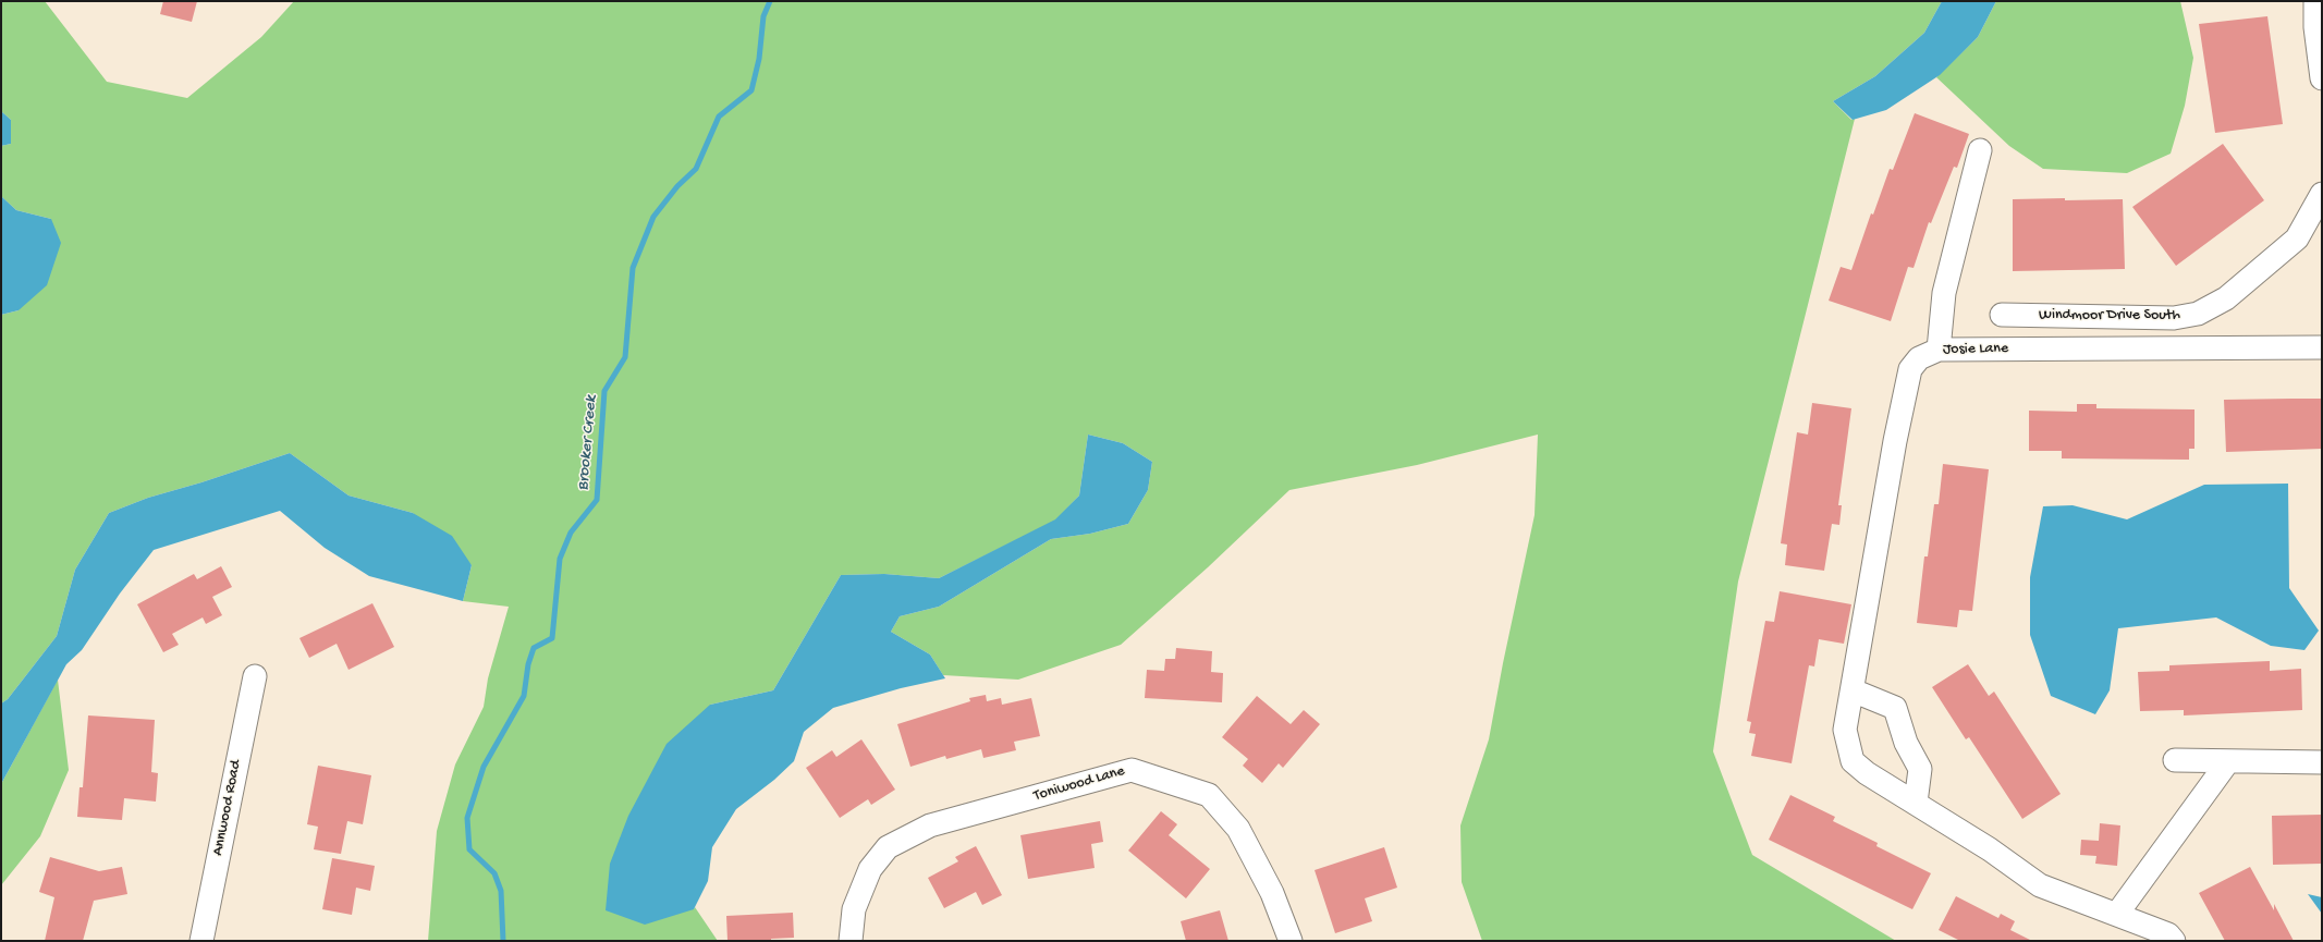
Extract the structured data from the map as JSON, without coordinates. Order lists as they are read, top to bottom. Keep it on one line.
{"streets":{"street":["Windmoor Drive South","Josie Lane","Toniwood Lane","Annwood Road"]},"water":["Brooker Creek"]}
